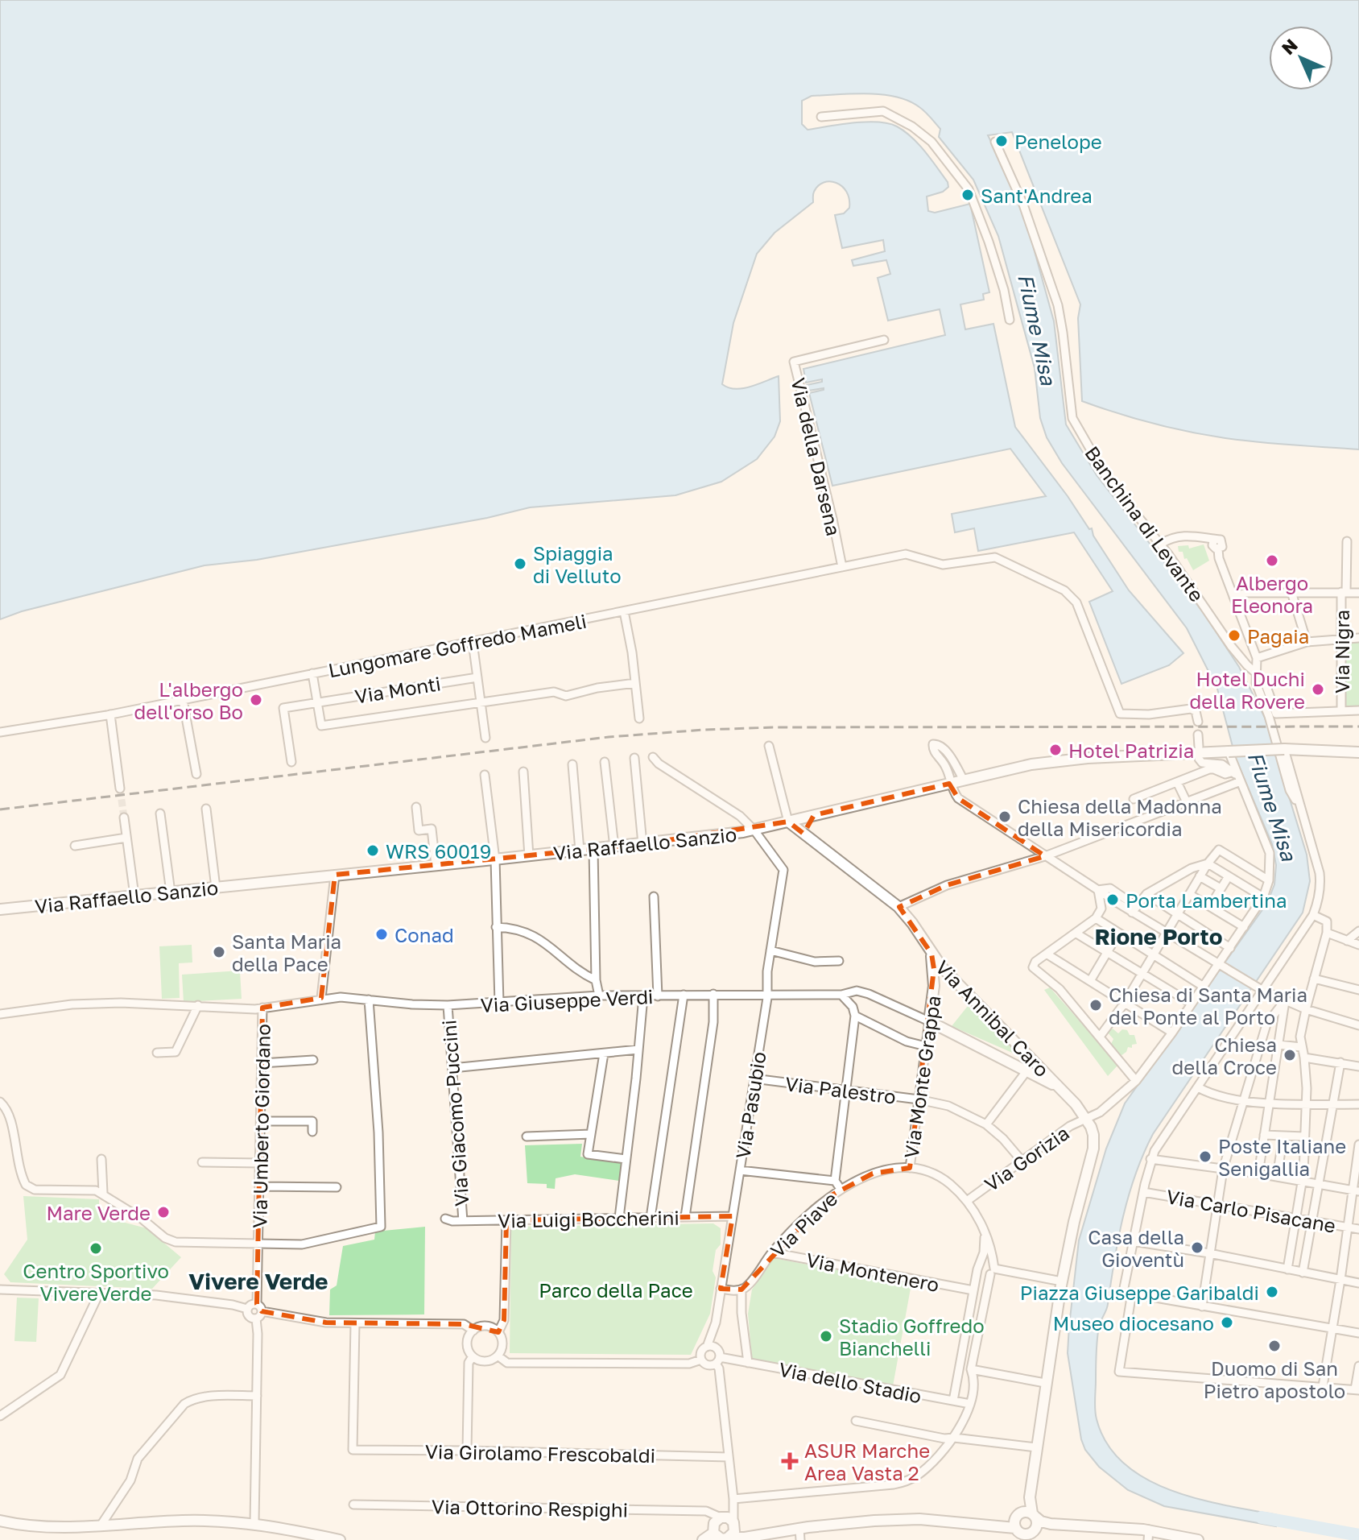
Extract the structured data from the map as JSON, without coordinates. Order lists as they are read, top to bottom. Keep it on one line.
{"streets":{"street":["Via della Darsena","Banchina di Levante","Lungomare Goffredo Mameli","Via Nigra","Via Monti","Via Raffaello Sanzio","Via Giuseppe Verdi","Via Annibal Caro","Via Monte Grappa","Via Palestro","Via Pasubio","Via Giacomo Puccini","Via Umberto Giordano","Via Gorizia","Via Carlo Pisacane","Via Luigi Boccherini","Via Piave","Via Montenero","Via dello Stadio","Via Girolamo Frescobaldi","Via Ottorino Respighi"]},"crossings":[["Via della Darsena","Lungomare Goffredo Mameli"],["Via Raffaello Sanzio","Via Annibal Caro"],["Via Raffaello Sanzio","Via Pasubio"],["Via Giuseppe Verdi","Via Monte Grappa"],["Via Giuseppe Verdi","Via Pasubio"],["Via Giuseppe Verdi","Via Giacomo Puccini"],["Via Giuseppe Verdi","Via Umberto Giordano"],["Via Annibal Caro","Via Monte Grappa"],["Via Annibal Caro","Via Gorizia"],["Via Monte Grappa","Via Palestro"],["Via Monte Grappa","Via Piave"],["Via Palestro","Via Pasubio"],["Via Palestro","Via Gorizia"],["Via Pasubio","Via Luigi Boccherini"],["Via Giacomo Puccini","Via Luigi Boccherini"],["Via Gorizia","Via Piave"],["Via Piave","Via Montenero"]],"districts":["Rione Porto","Vivere Verde"],"water":["Fiume Misa"],"parks":["Parco della Pace"],"places":{"other":["Penelope","Sant'Andrea","Albergo Eleonora","Spiaggia di Velluto","Pagaia","Hotel Duchi della Rovere","L'albergo dell'orso Bo","Hotel Patrizia","Chiesa della Madonna della Misericordia","WRS 60019","Porta Lambertina","Conad","Santa Maria della Pace","Chiesa di Santa Maria del Ponte al Porto","Chiesa della Croce","Poste Italiane Senigallia","Mare Verde","Casa della Gioventù","Centro Sportivo VivereVerde","Piazza Giuseppe Garibaldi","Museo diocesano","Stadio Goffredo Bianchelli","Duomo di San Pietro apostolo"],"health":["ASUR Marche Area Vasta 2"]},"north":"top left"}
